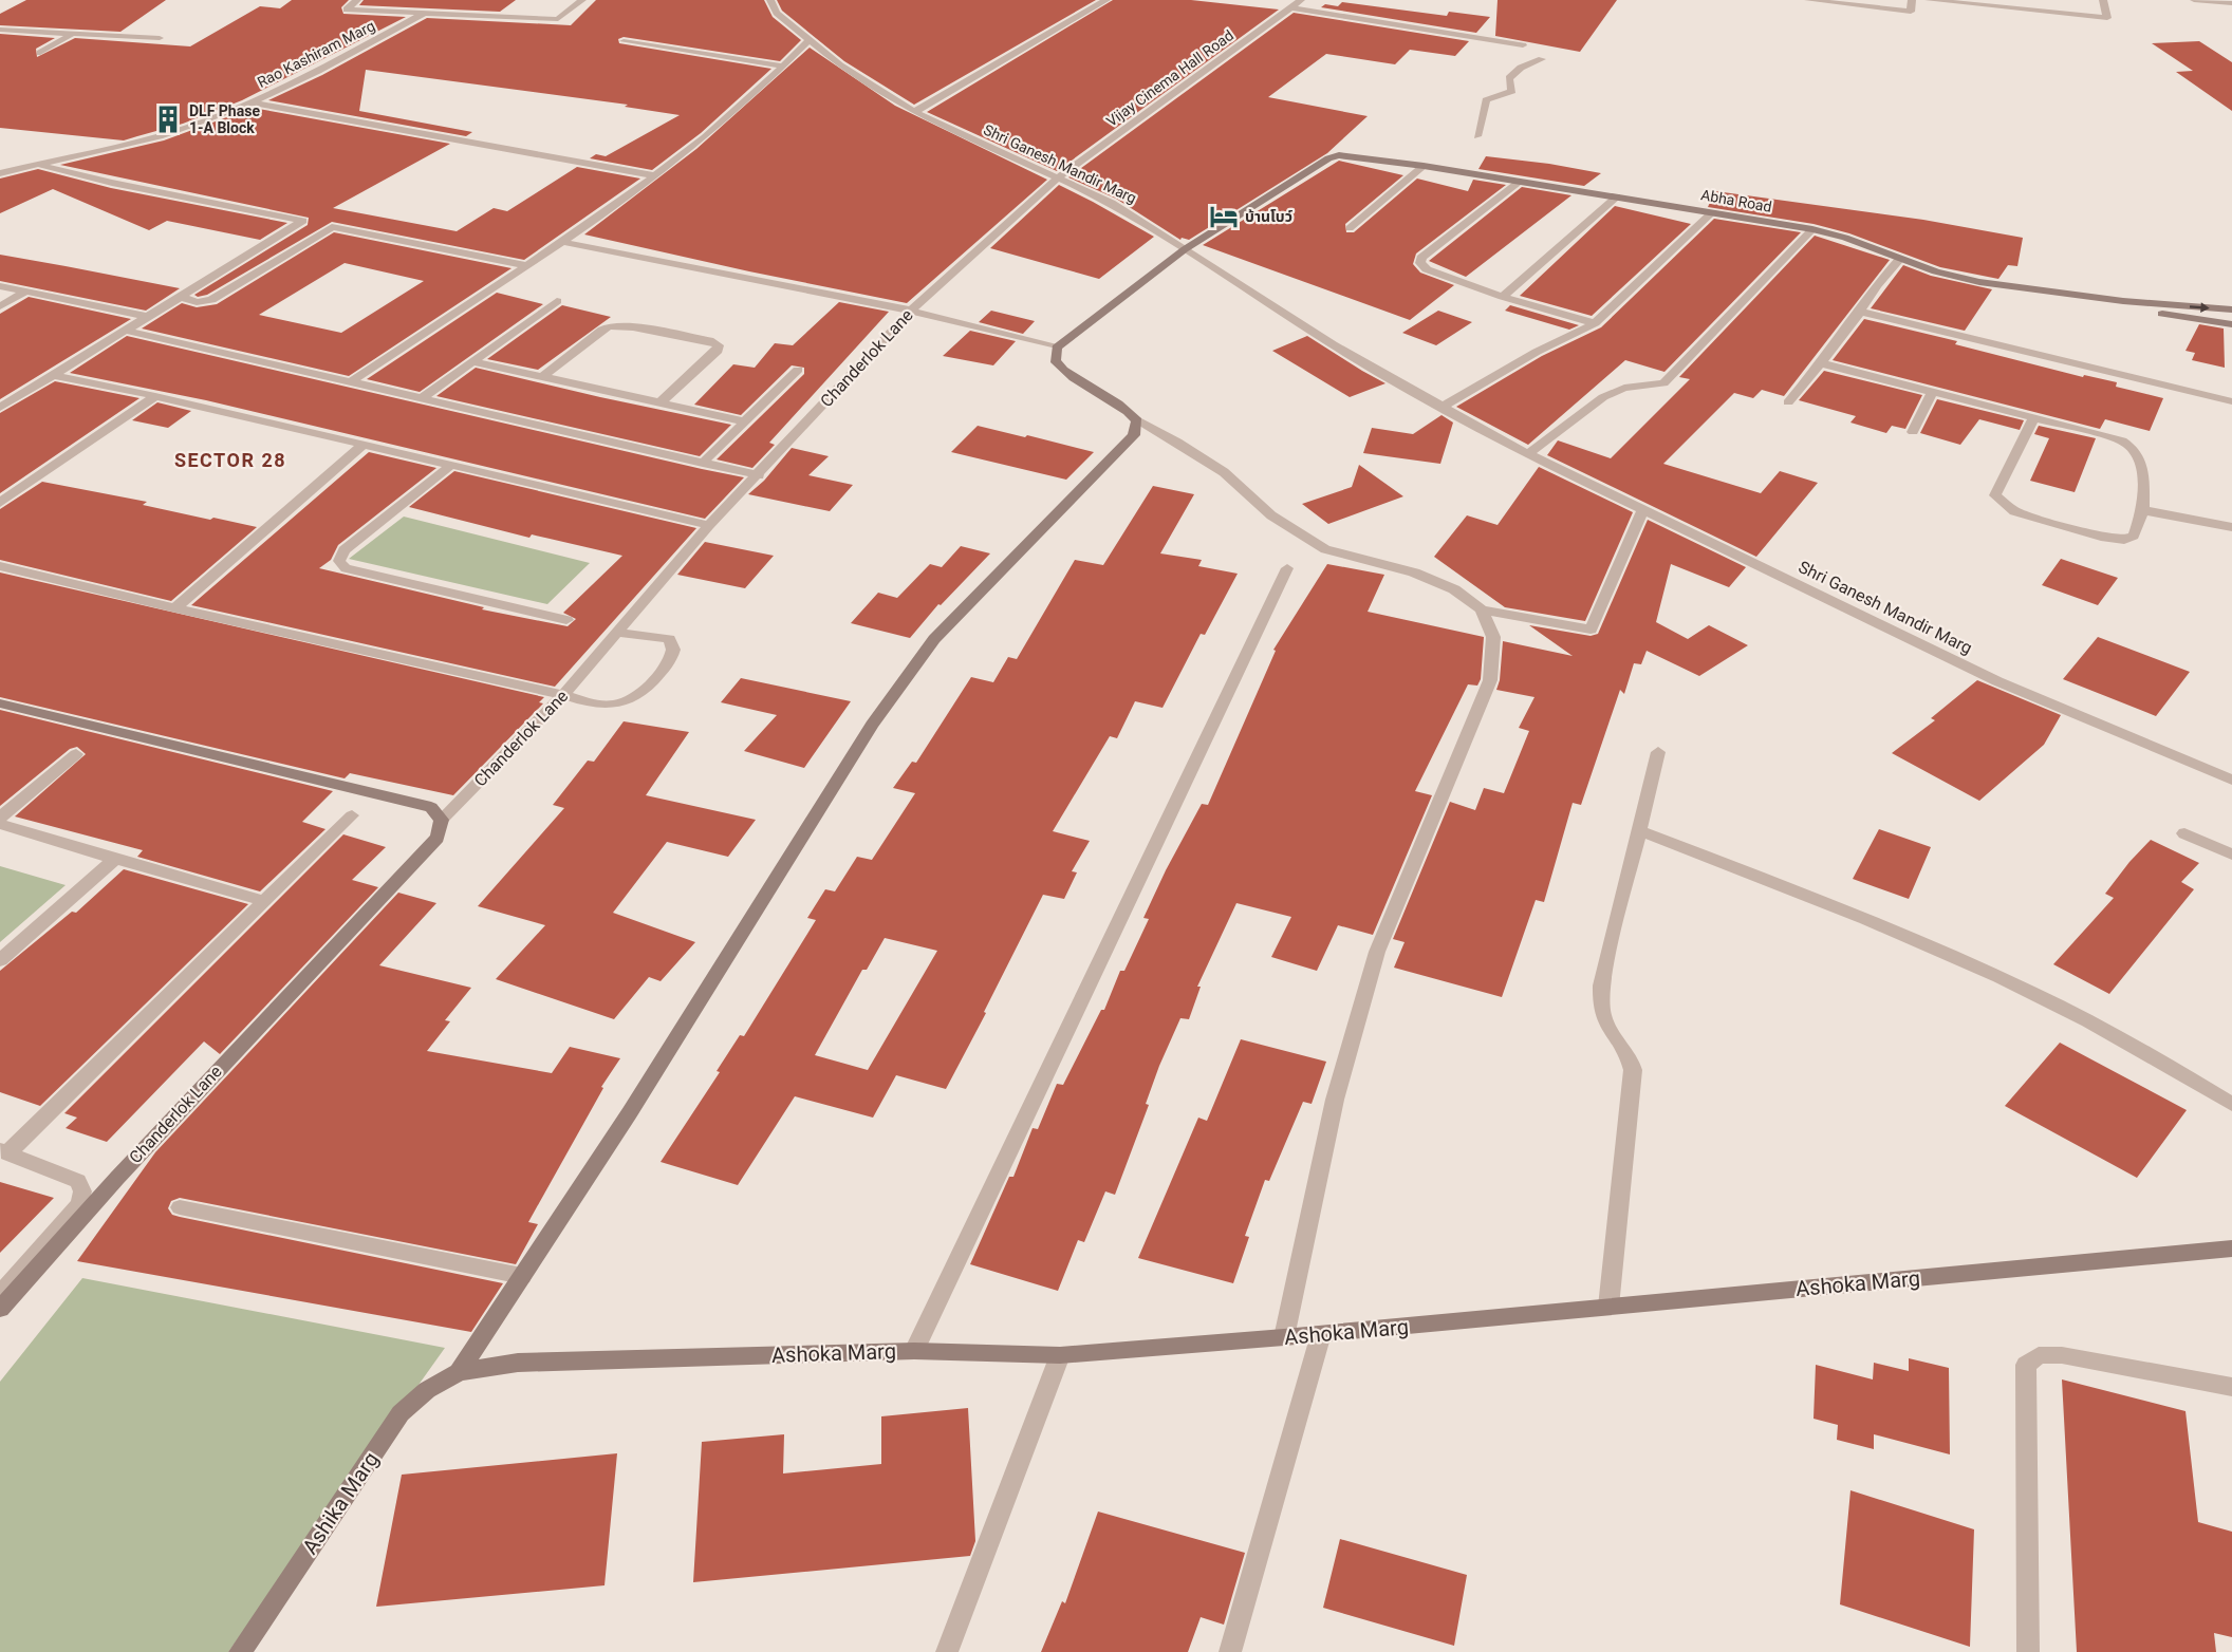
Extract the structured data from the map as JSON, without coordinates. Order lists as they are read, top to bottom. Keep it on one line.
{"streets":{"street":["Rao Kashiram Marg","Vijay Cinema Hall Road","Shri Ganesh Mandir Marg","Abha Road","Chanderlok Lane","Ashoka Marg","Ashika Marg"]},"crossings":[["Vijay Cinema Hall Road","Shri Ganesh Mandir Marg"],["Vijay Cinema Hall Road","Chanderlok Lane"],["Shri Ganesh Mandir Marg","Abha Road"],["Shri Ganesh Mandir Marg","Chanderlok Lane"],["Ashoka Marg","Ashika Marg"]],"districts":["SECTOR 28"],"places":{"building":["DLF Phase 1-A Block"],"hotel":["บ้านโบว์"]}}
